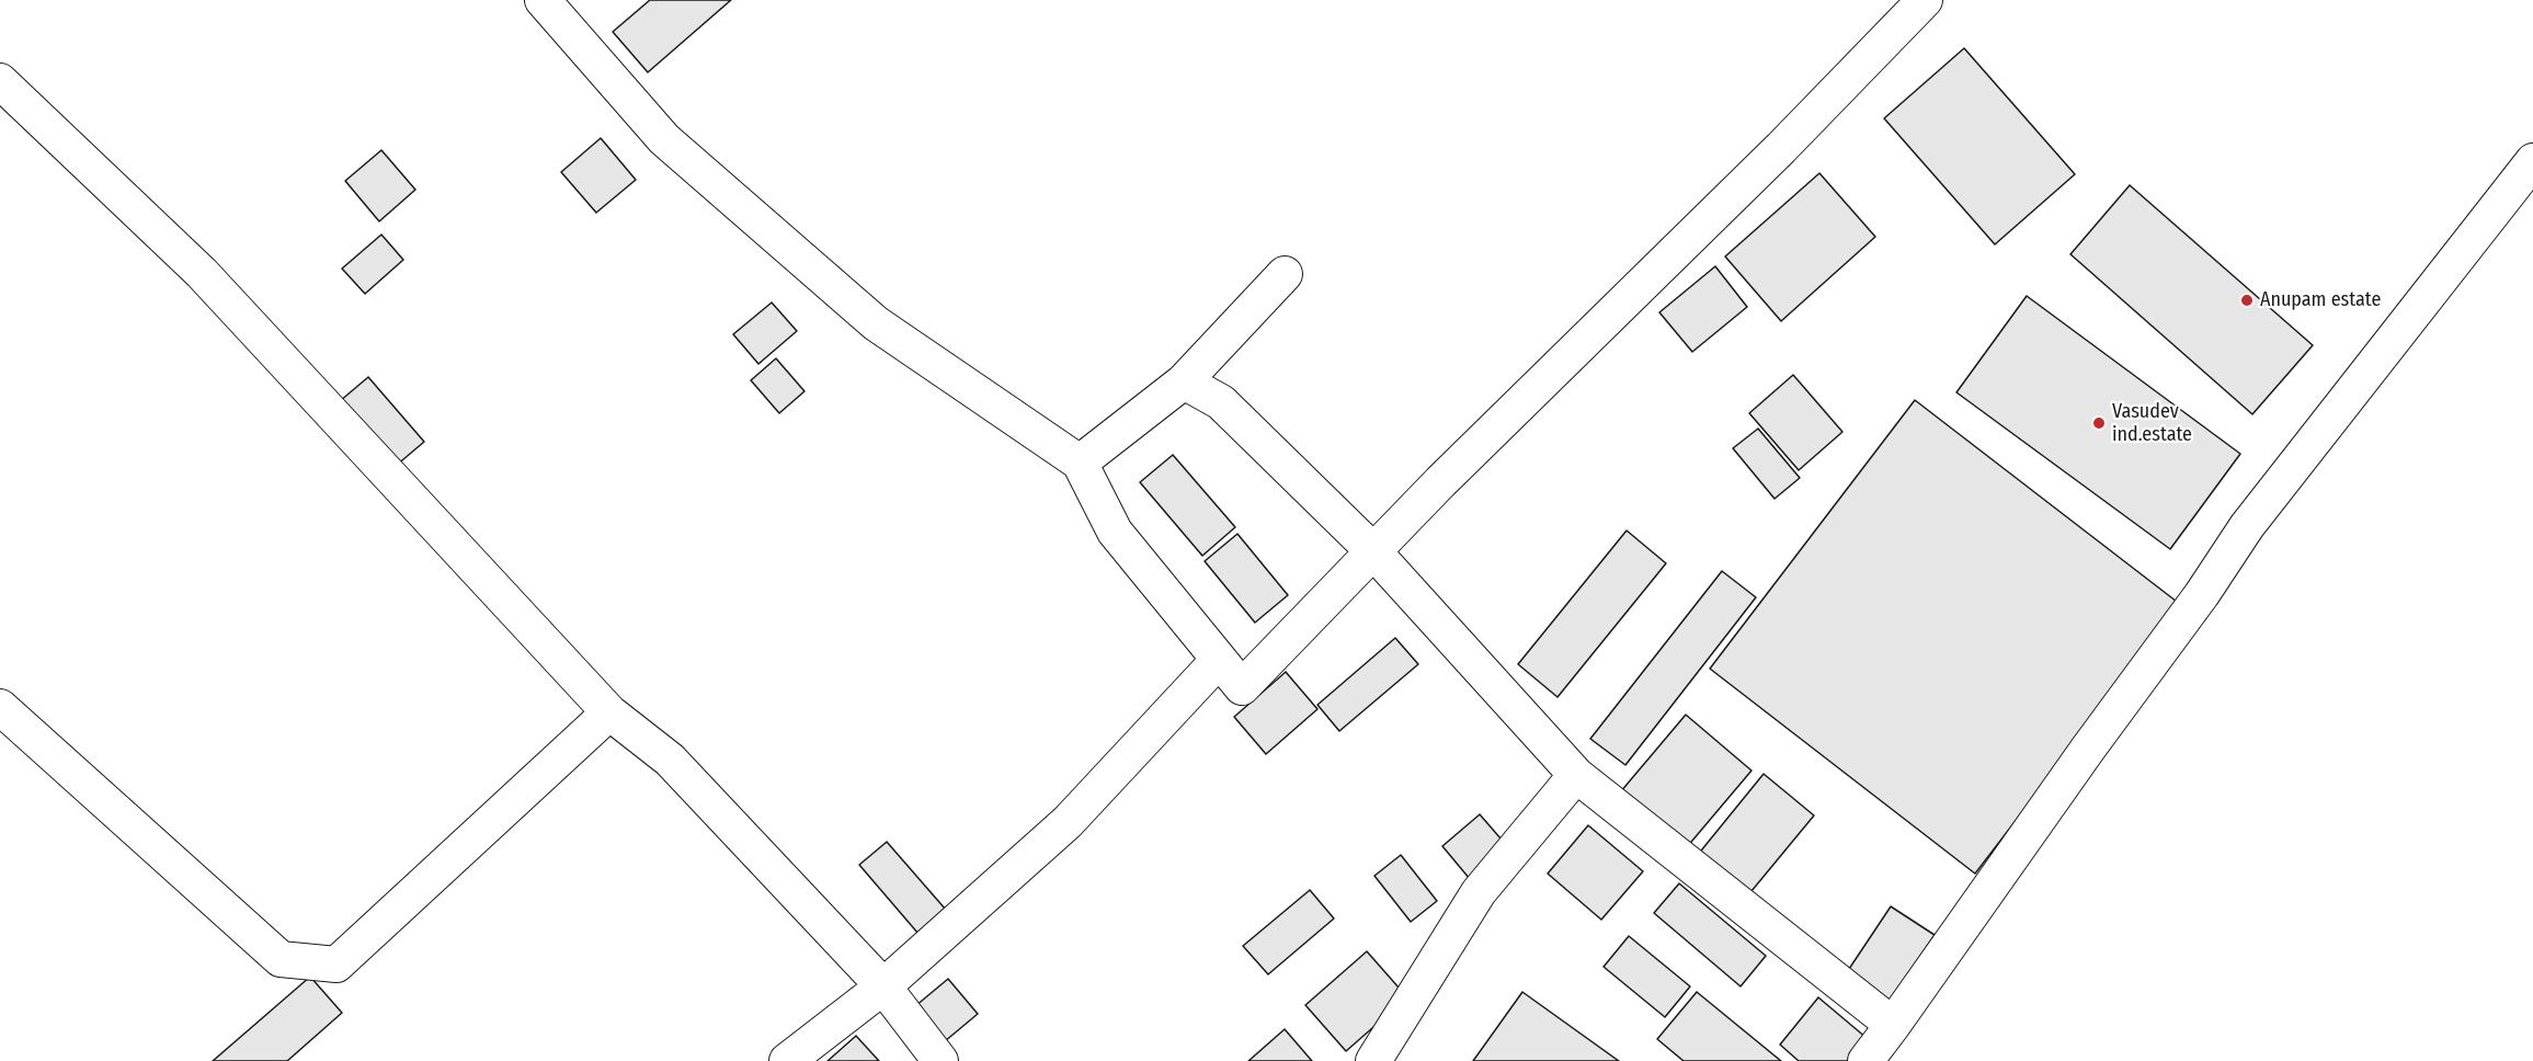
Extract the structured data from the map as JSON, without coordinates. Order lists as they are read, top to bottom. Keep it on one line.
{"places":["Anupam estate","Vasudev ind.estate"]}
